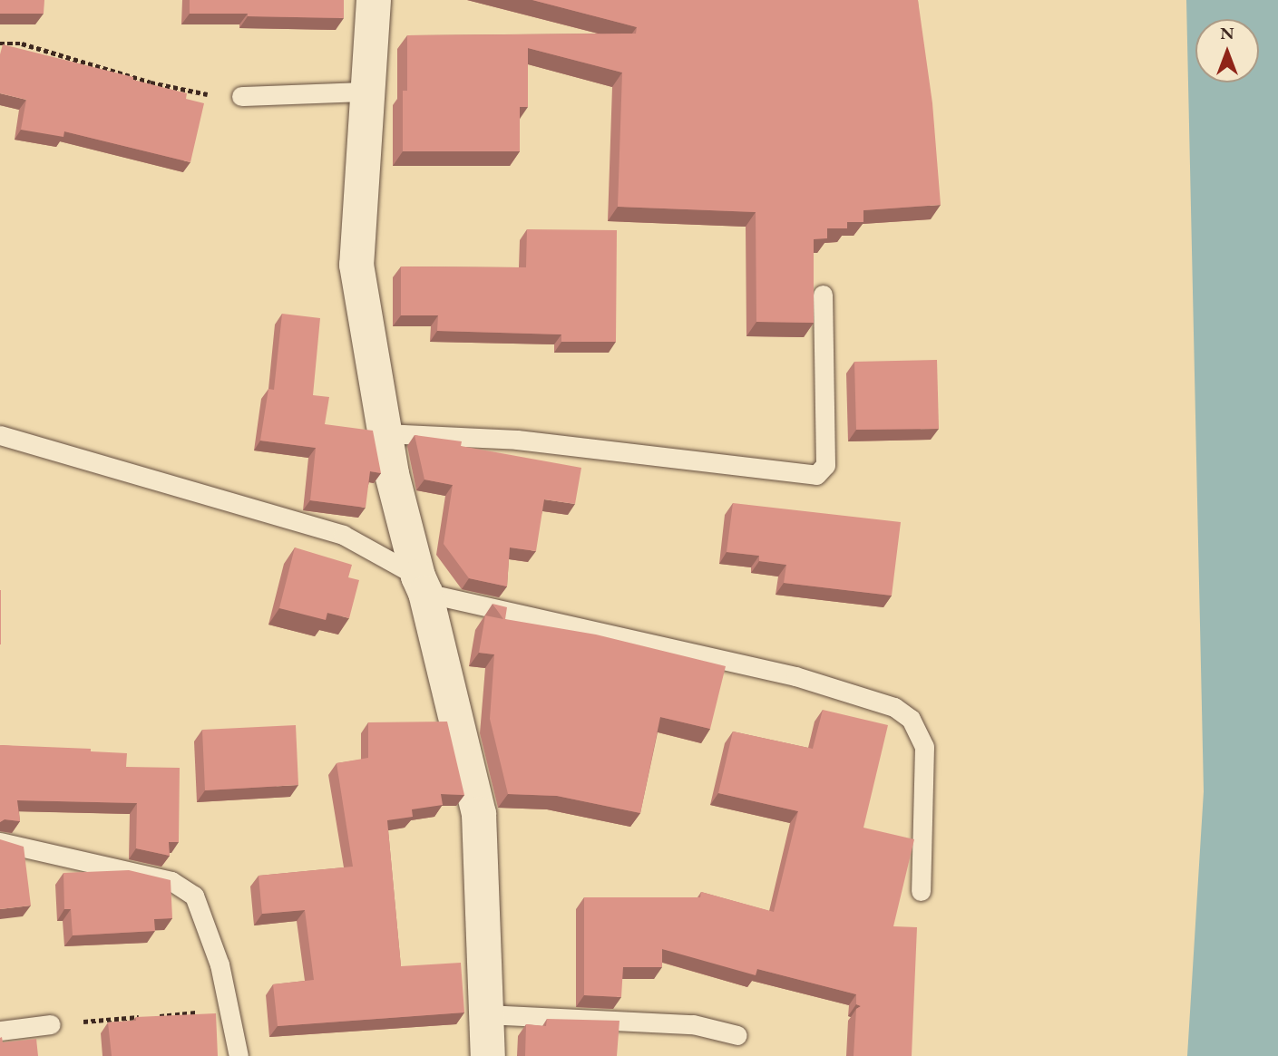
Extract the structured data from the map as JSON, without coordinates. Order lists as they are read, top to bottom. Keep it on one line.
{"north":"top"}
